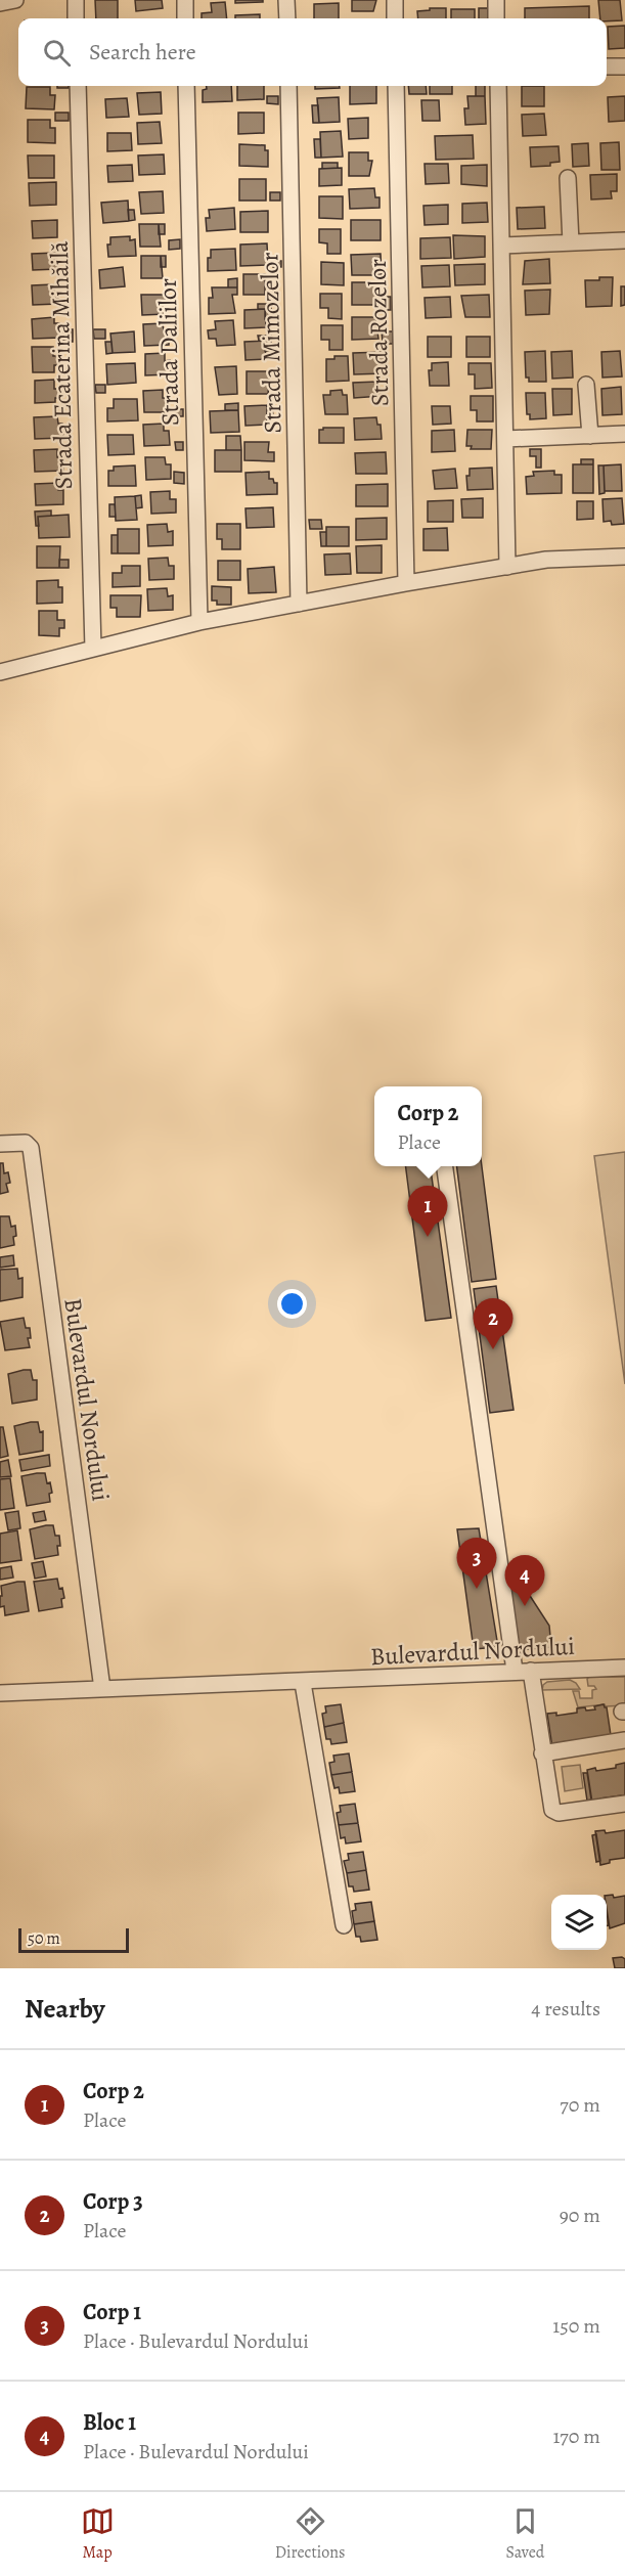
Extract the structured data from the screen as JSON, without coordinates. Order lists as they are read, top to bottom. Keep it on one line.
{"streets":{"street":["Strada Rozelor","Strada Mimozelor","Strada Daliilor","Strada Ecaterina Mihăilă","Bulevardul Nordului"]},"scale_bar":"50 m","page":{"search":"Search here","popup":["Corp 2","Place"],"pins":["1","2","3","4"],"scale":"50 m","heading":["Nearby","4 results"],"list":[{"mark":"1","name":"Corp 2","note":"Place","value":"70 m"},{"mark":"2","name":"Corp 3","note":"Place","value":"90 m"},{"mark":"3","name":"Corp 1","note":"Place · Bulevardul Nordului","value":"150 m"},{"mark":"4","name":"Bloc 1","note":"Place · Bulevardul Nordului","value":"170 m"}],"nav":["Map","Directions","Saved"]}}
